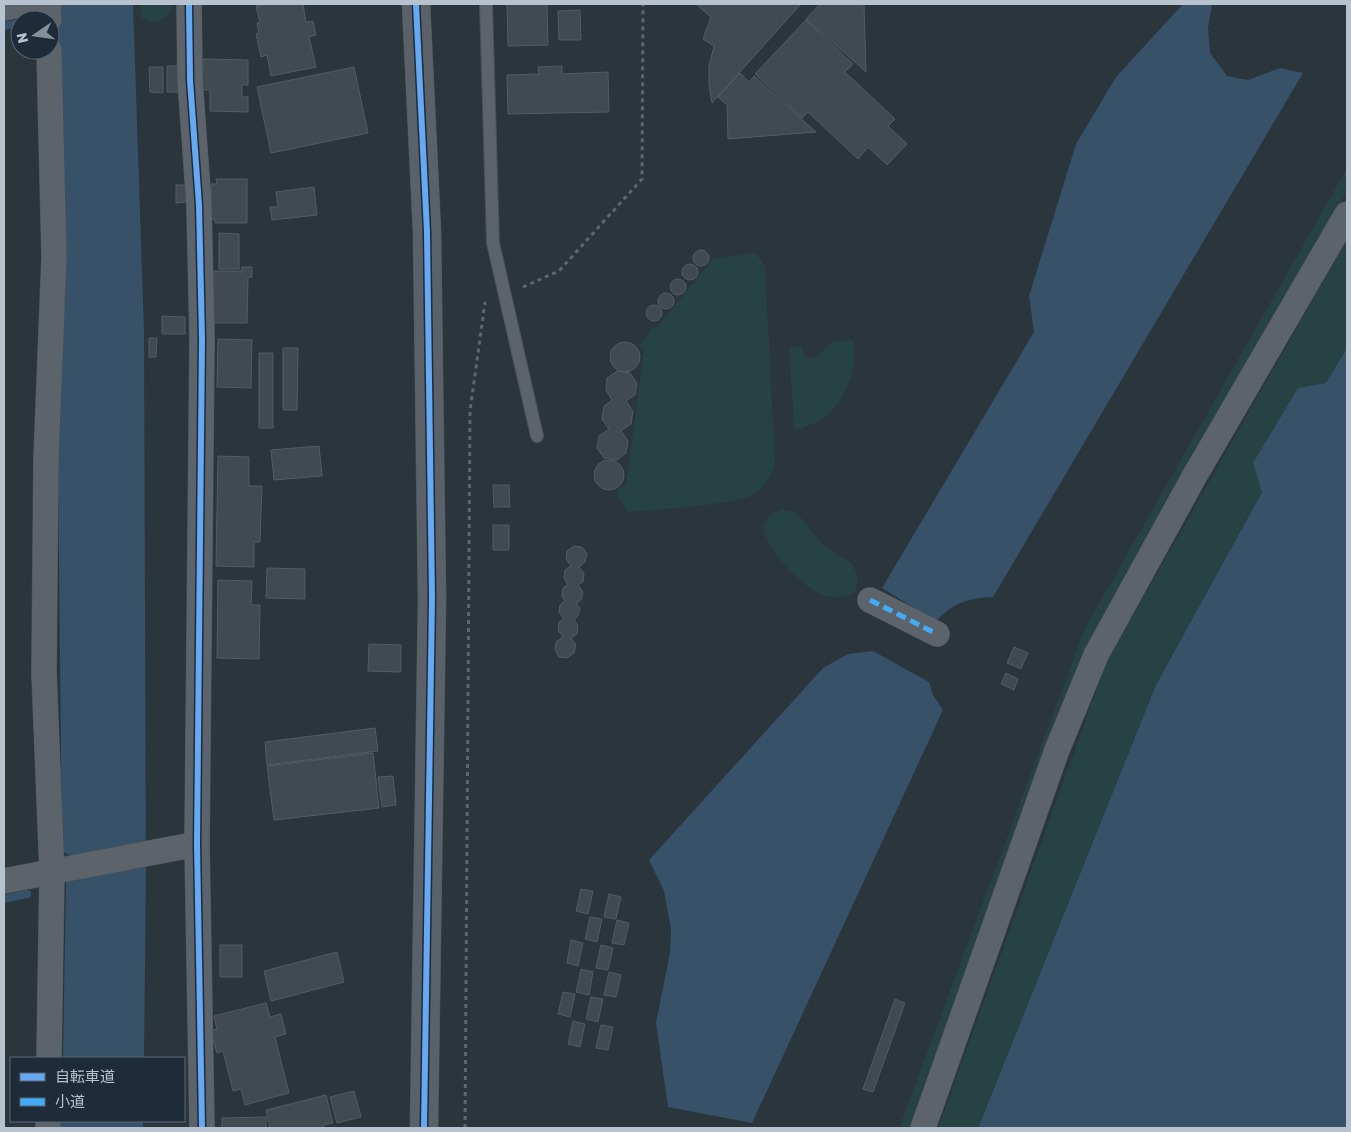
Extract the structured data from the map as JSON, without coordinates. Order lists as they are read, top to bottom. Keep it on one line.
{"legend":["自転車道","小道"],"north":"left"}
